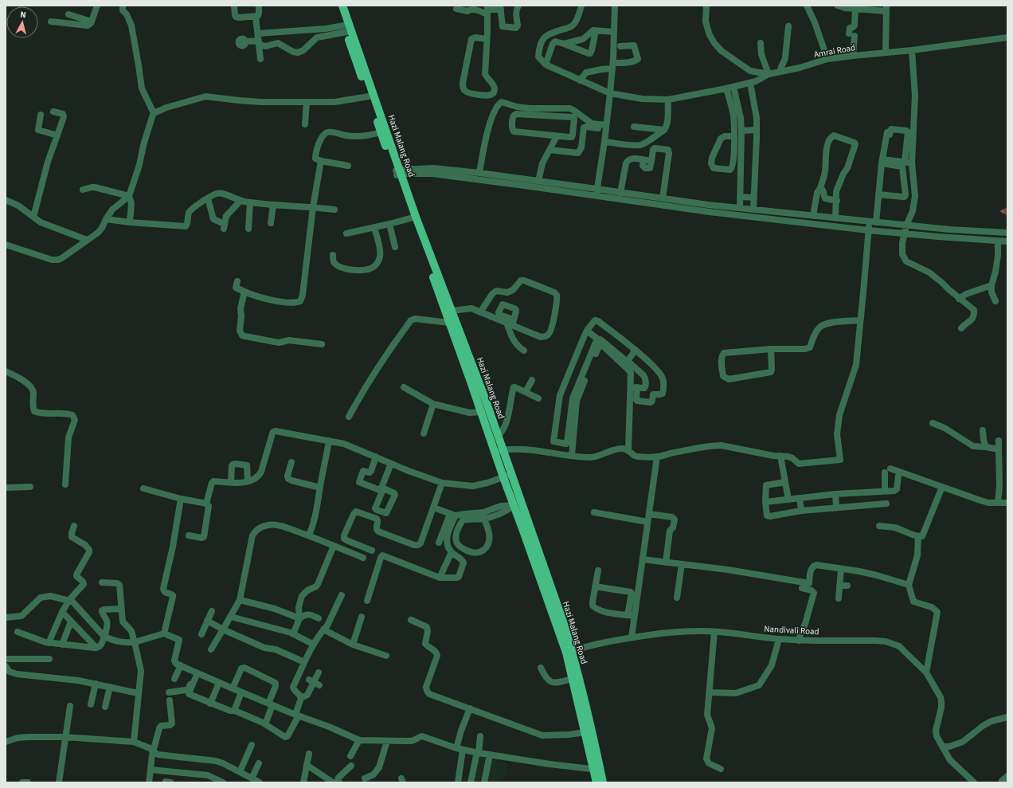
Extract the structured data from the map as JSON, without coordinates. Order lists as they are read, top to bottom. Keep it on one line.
{"streets":{"main road":["Hazi Malang Road"],"street":["Amrai Road","Nandivali Road"]},"crossings":[["Hazi Malang Road","Nandivali Road"]],"north":"top"}
